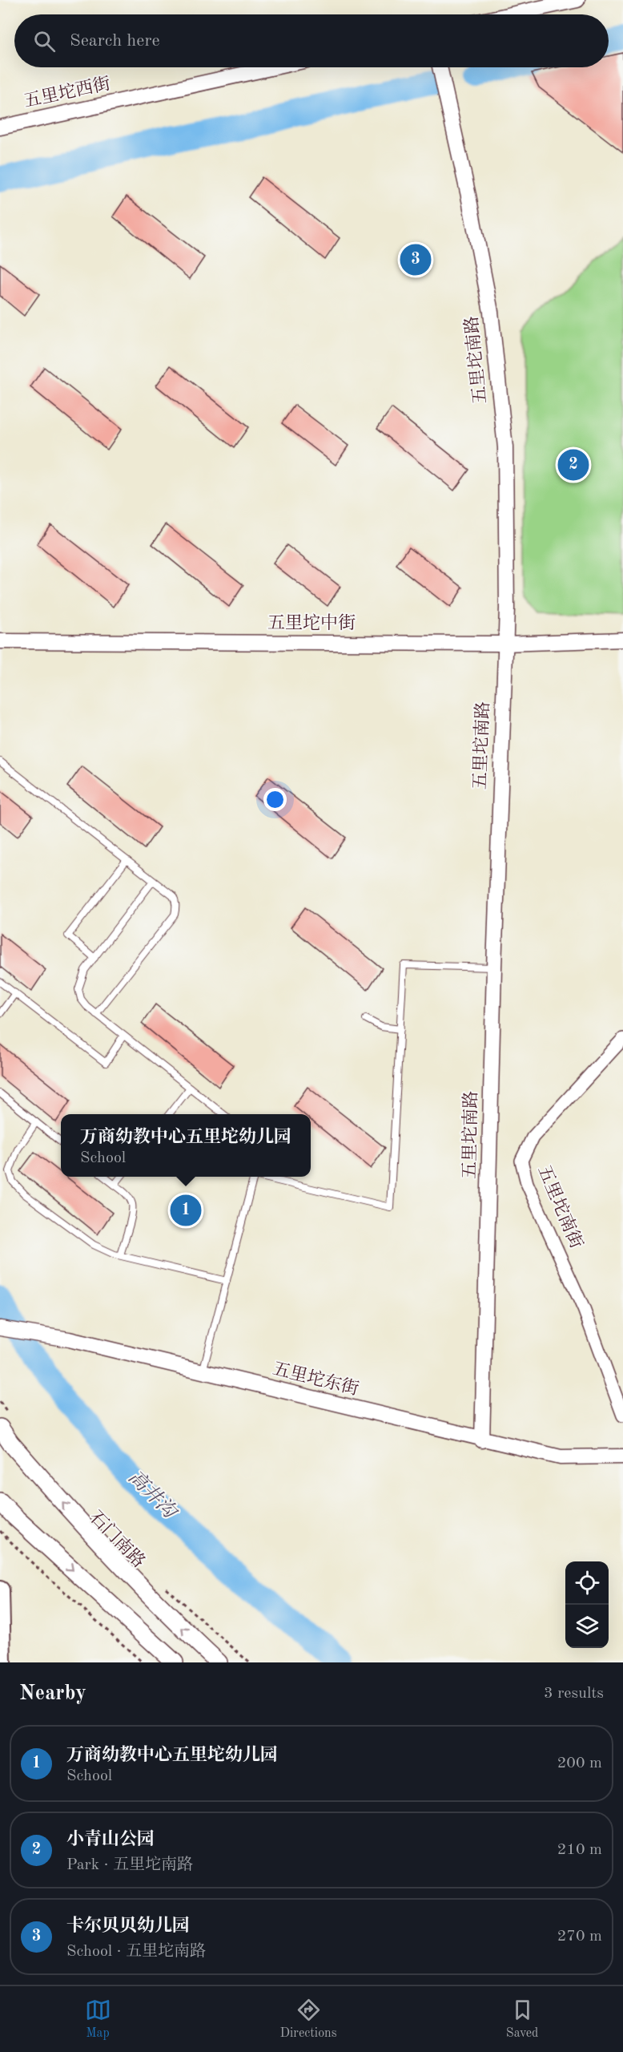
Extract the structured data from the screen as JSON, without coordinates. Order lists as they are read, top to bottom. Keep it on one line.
{"streets":{"main road":["石门南路"],"street":["五里坨西街","五里坨南路","五里坨中街","五里坨南街","五里坨东街"]},"crossings":[["五里坨南路","五里坨中街"],["五里坨南路","五里坨东街"]],"water":["高井沟"],"page":{"search":"Search here","pins":["3","2","1"],"popup":["万商幼教中心五里坨幼儿园","School"],"heading":["Nearby","3 results"],"list":[{"mark":"1","name":"万商幼教中心五里坨幼儿园","note":"School","value":"200 m"},{"mark":"2","name":"小青山公园","note":"Park · 五里坨南路","value":"210 m"},{"mark":"3","name":"卡尔贝贝幼儿园","note":"School · 五里坨南路","value":"270 m"}],"nav":["Map","Directions","Saved"]}}
